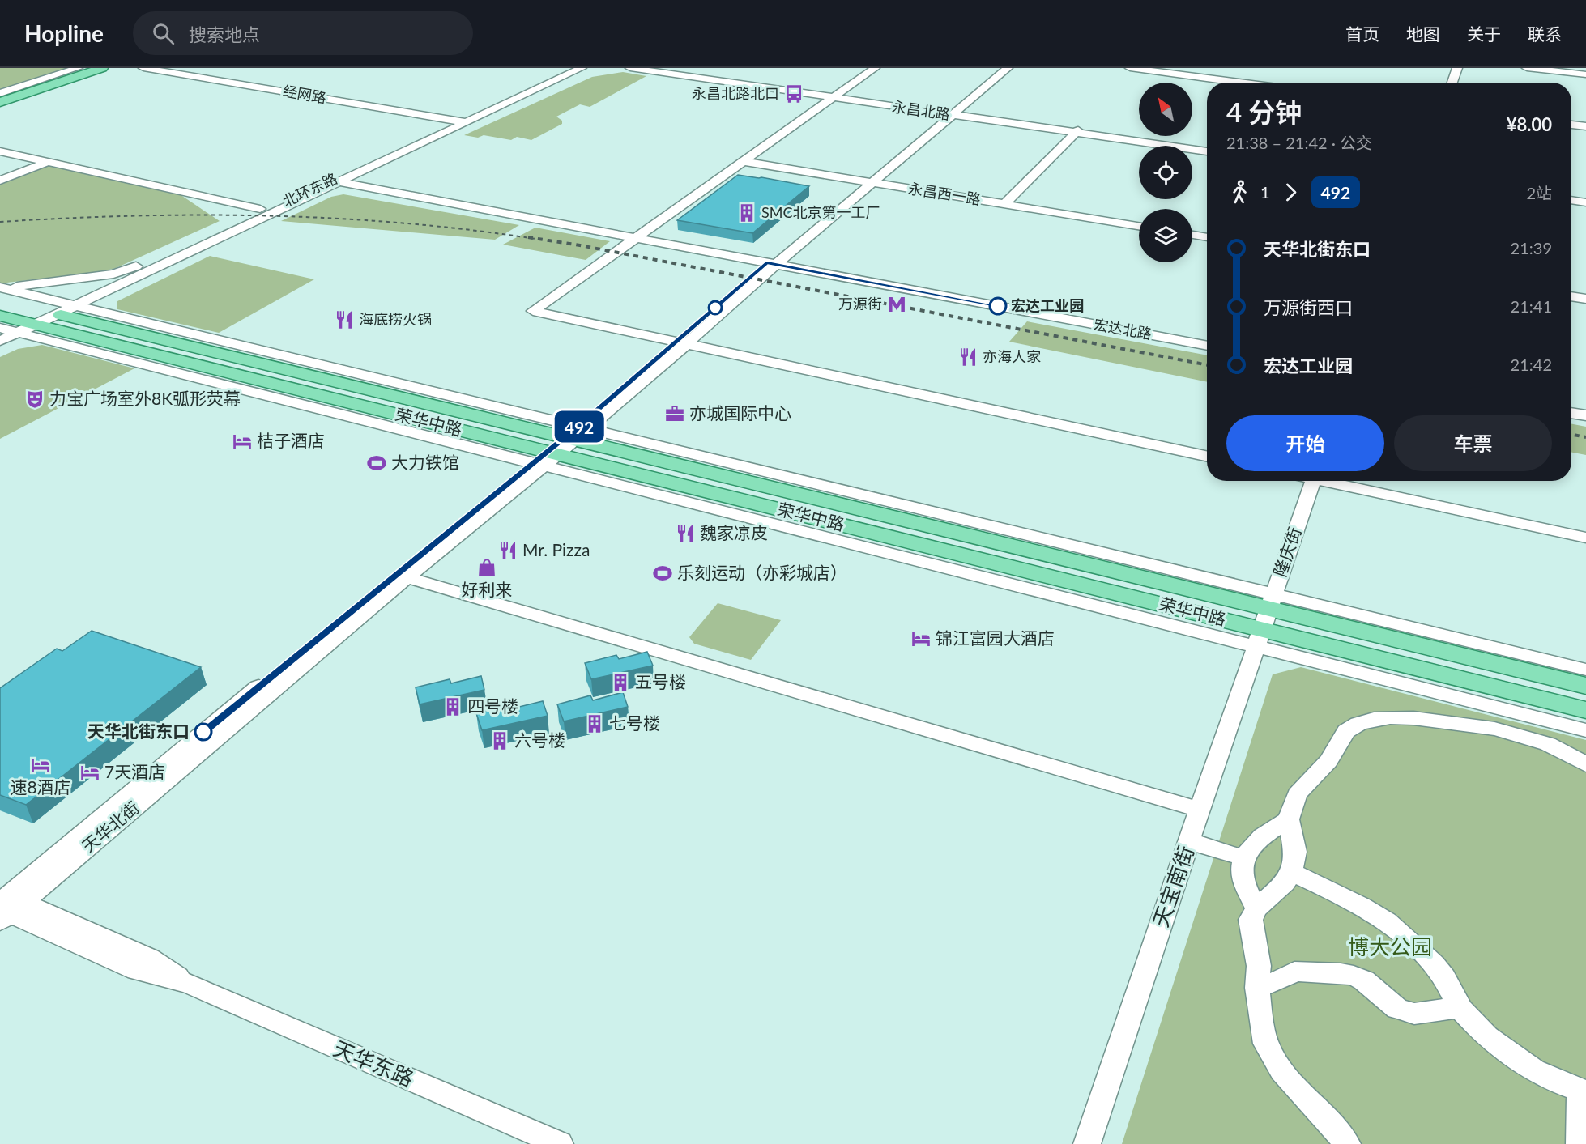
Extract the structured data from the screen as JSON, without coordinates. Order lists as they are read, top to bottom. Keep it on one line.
{"streets":{"main road":["荣华中路"],"street":["经网路","永昌北路","北环东路","永昌西一路","宏达北路","隆庆街","天华北街","天宝南街","天华东路"]},"crossings":[["经网路","北环东路"],["北环东路","宏达北路"],["北环东路","荣华中路"],["荣华中路","隆庆街"],["荣华中路","天华北街"],["荣华中路","天宝南街"],["隆庆街","天宝南街"],["天华北街","天华东路"]],"parks":["博大公园"],"places":{"bus stop":["永昌北路北口"],"building":["SMC北京第一工厂","五号楼","四号楼","七号楼","六号楼"],"metro station":["万源街"],"other":["宏达工业园","天华北街东口"],"restaurant":["海底捞火锅","亦海人家","魏家凉皮","Mr. Pizza"],"theatre":["力宝广场室外8K弧形荧幕"],"office":["亦城国际中心"],"hotel":["桔子酒店","锦江富园大酒店","速8酒店","7天酒店"],"sports":["大力铁馆","乐刻运动（亦彩城店）"],"shop":["好利来"]},"lines":["bus line 492"],"north":"top left","page":{"header":"Hopline","search":"搜索地点","nav":["首页","地图","关于","联系"],"on_map":"492","heading":["4 分钟","21:38 – 21:42 · 公交","¥8.00"],"legs":["1","492","2站"],"list":[{"name":"天华北街东口","value":"21:39"},{"name":"万源街西口","value":"21:41"},{"name":"宏达工业园","value":"21:42"}],"buttons":["开始","车票"]}}
